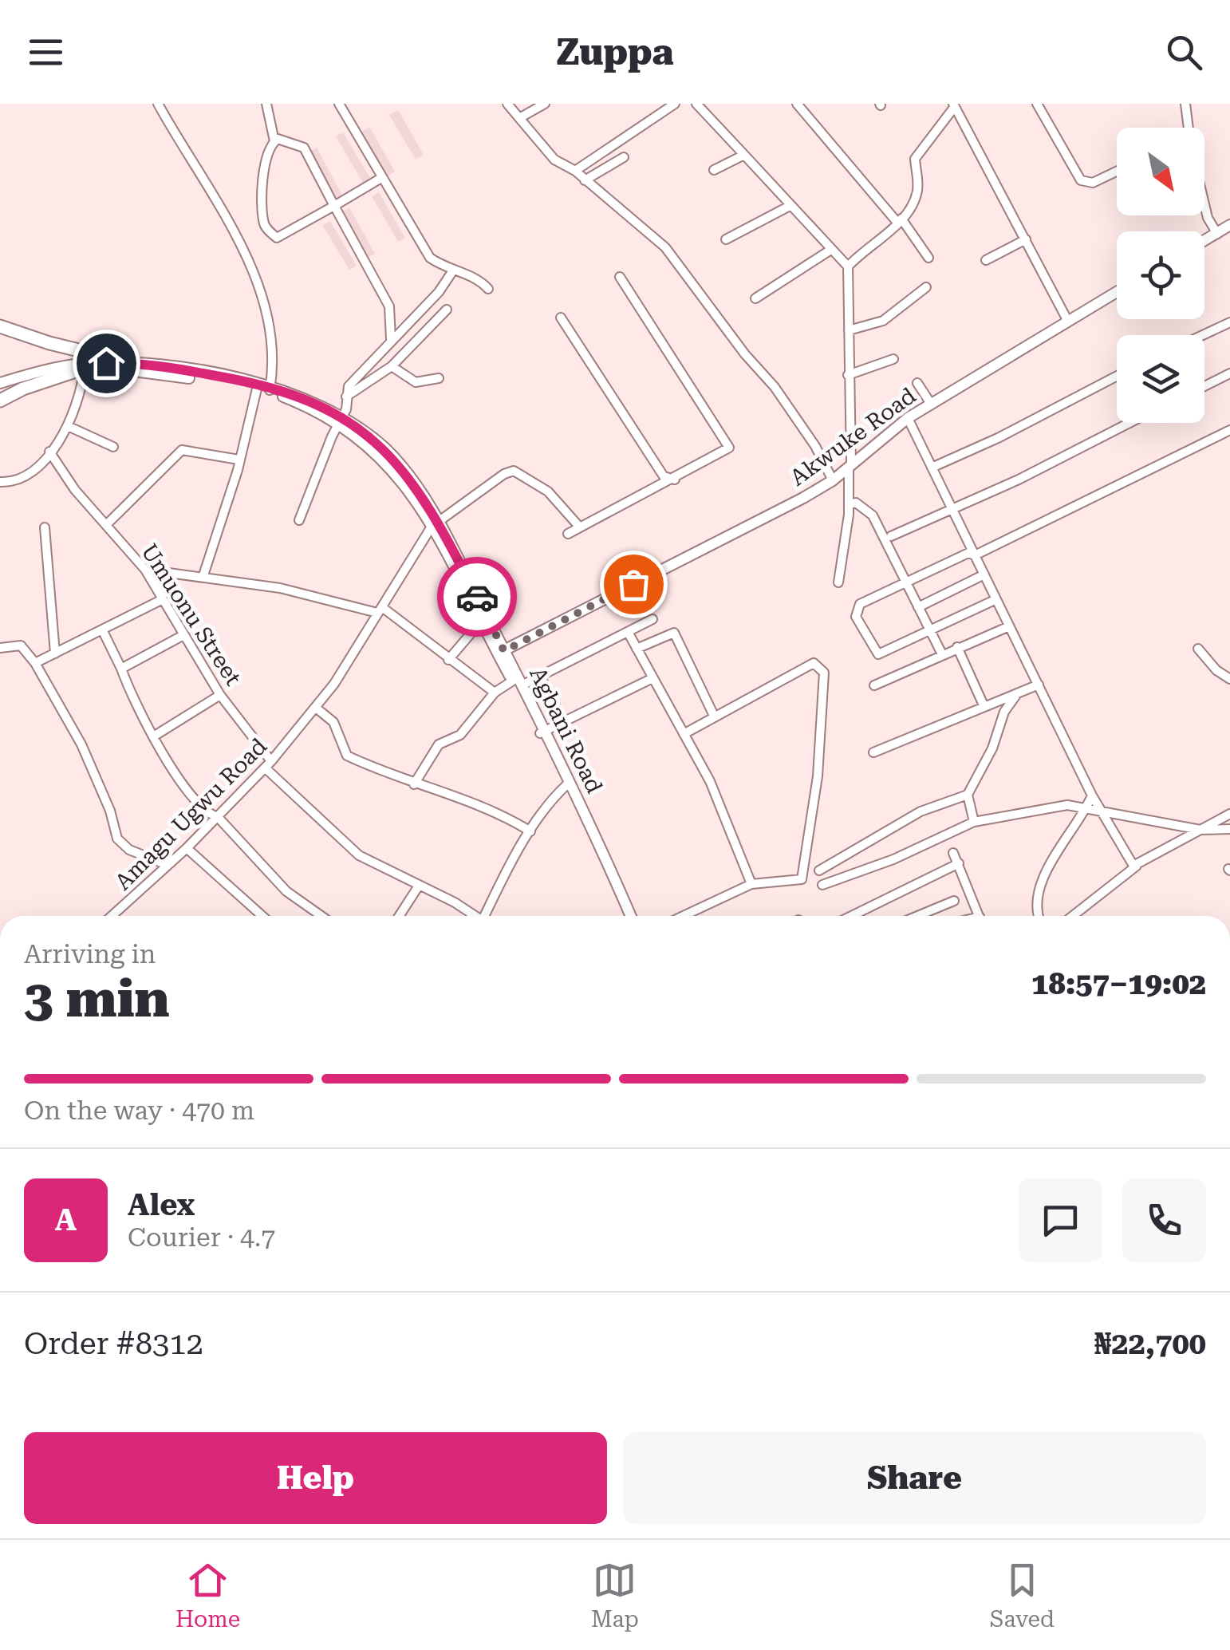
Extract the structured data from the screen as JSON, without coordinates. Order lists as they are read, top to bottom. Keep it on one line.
{"streets":{"main road":["Akwuke Road","Agbani Road"],"street":["Umuonu Street","Amagu Ugwu Road"]},"crossings":[["Akwuke Road","Agbani Road"],["Umuonu Street","Amagu Ugwu Road"],["Agbani Road","Amagu Ugwu Road"]],"north":"bottom right","page":{"header":"Zuppa","heading":["3 min","Arriving in","18:57–19:02"],"panel":["Alex","Courier · 4.7","Order #8312","₦22,700"],"bar":"On the way · 470 m","round":"A","buttons":["Help","Share"],"tabs":["Home","Map","Saved"]}}
